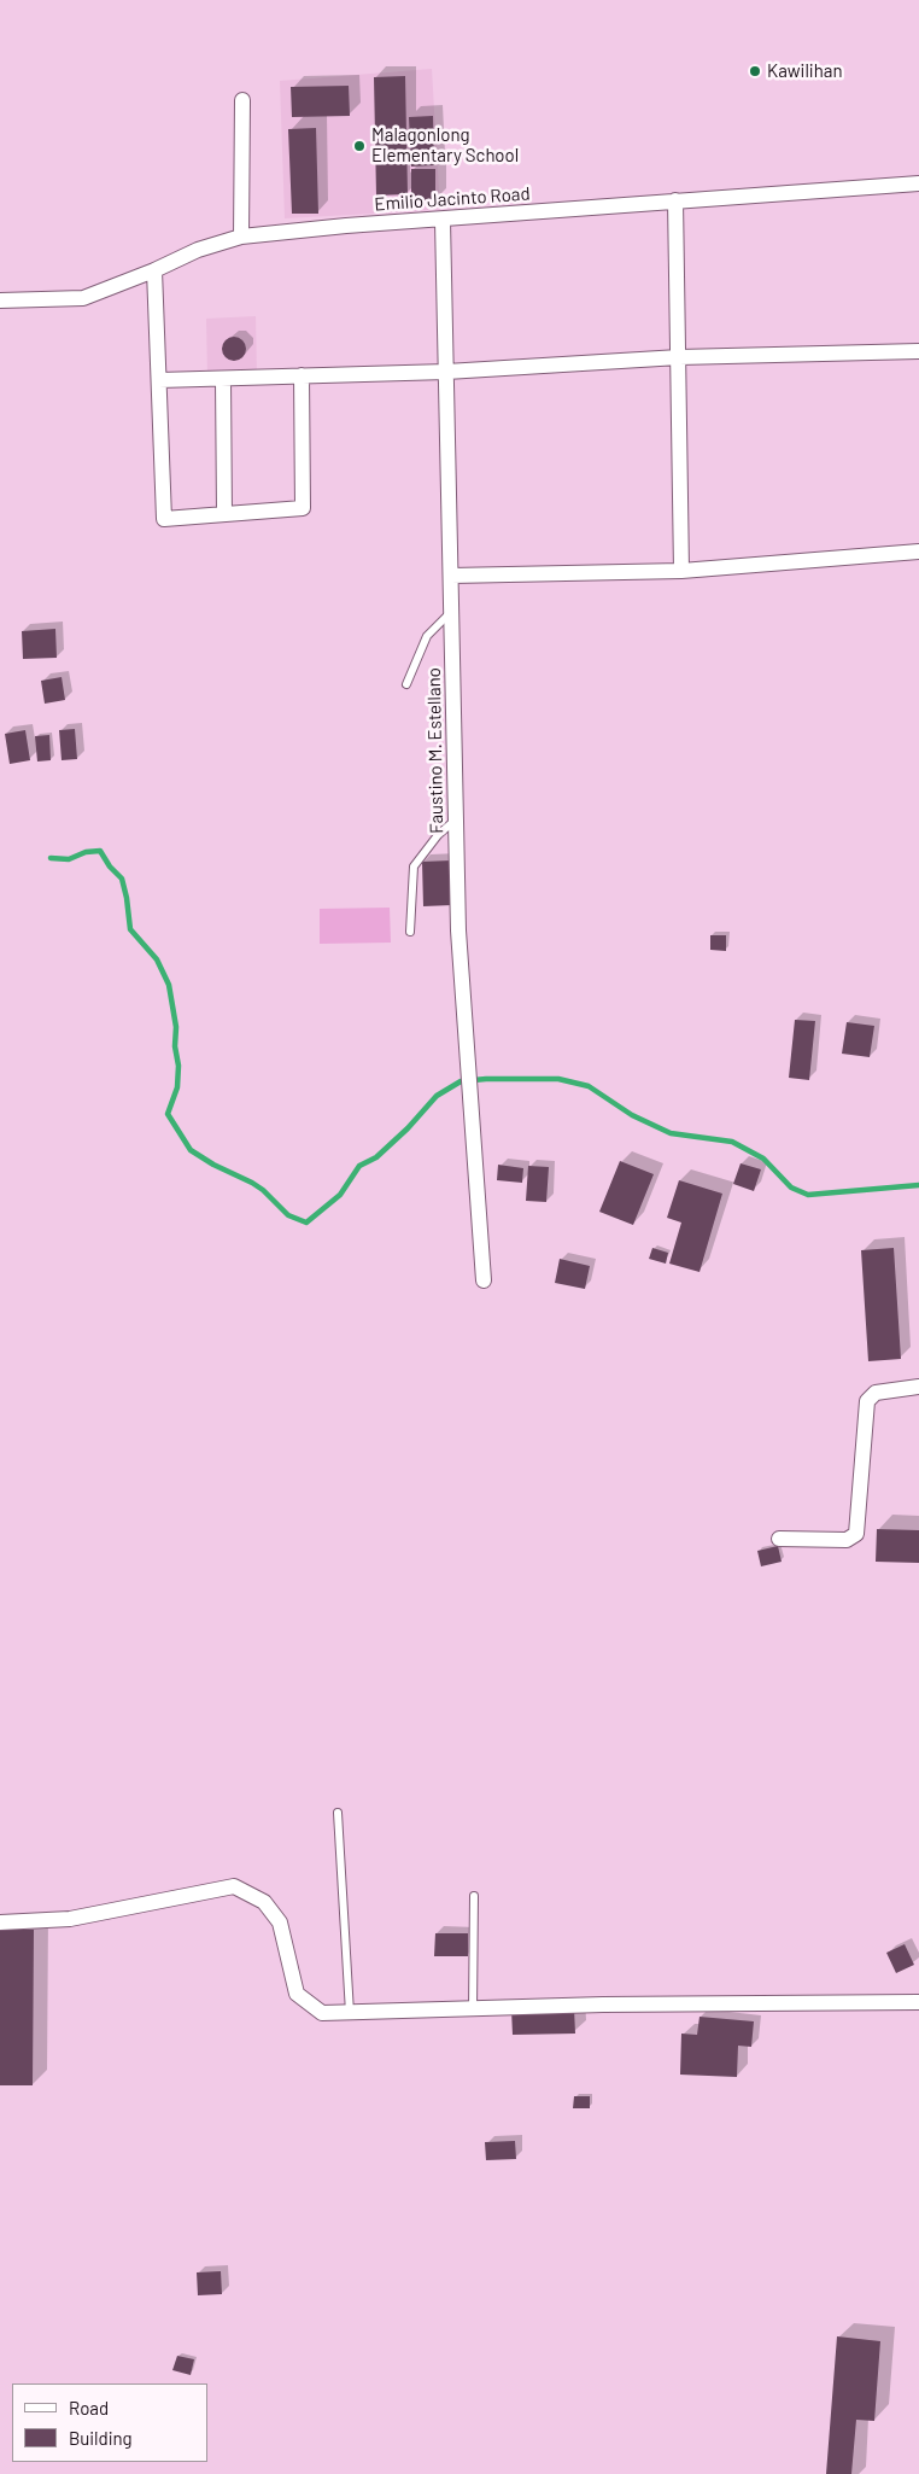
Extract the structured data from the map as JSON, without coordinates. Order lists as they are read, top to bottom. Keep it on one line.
{"streets":{"street":["Emilio Jacinto Road","Faustino M. Estellano"]},"crossings":[["Emilio Jacinto Road","Faustino M. Estellano"]],"places":["Kawilihan","Malagonlong Elementary School"],"legend":["Road","Building"]}
